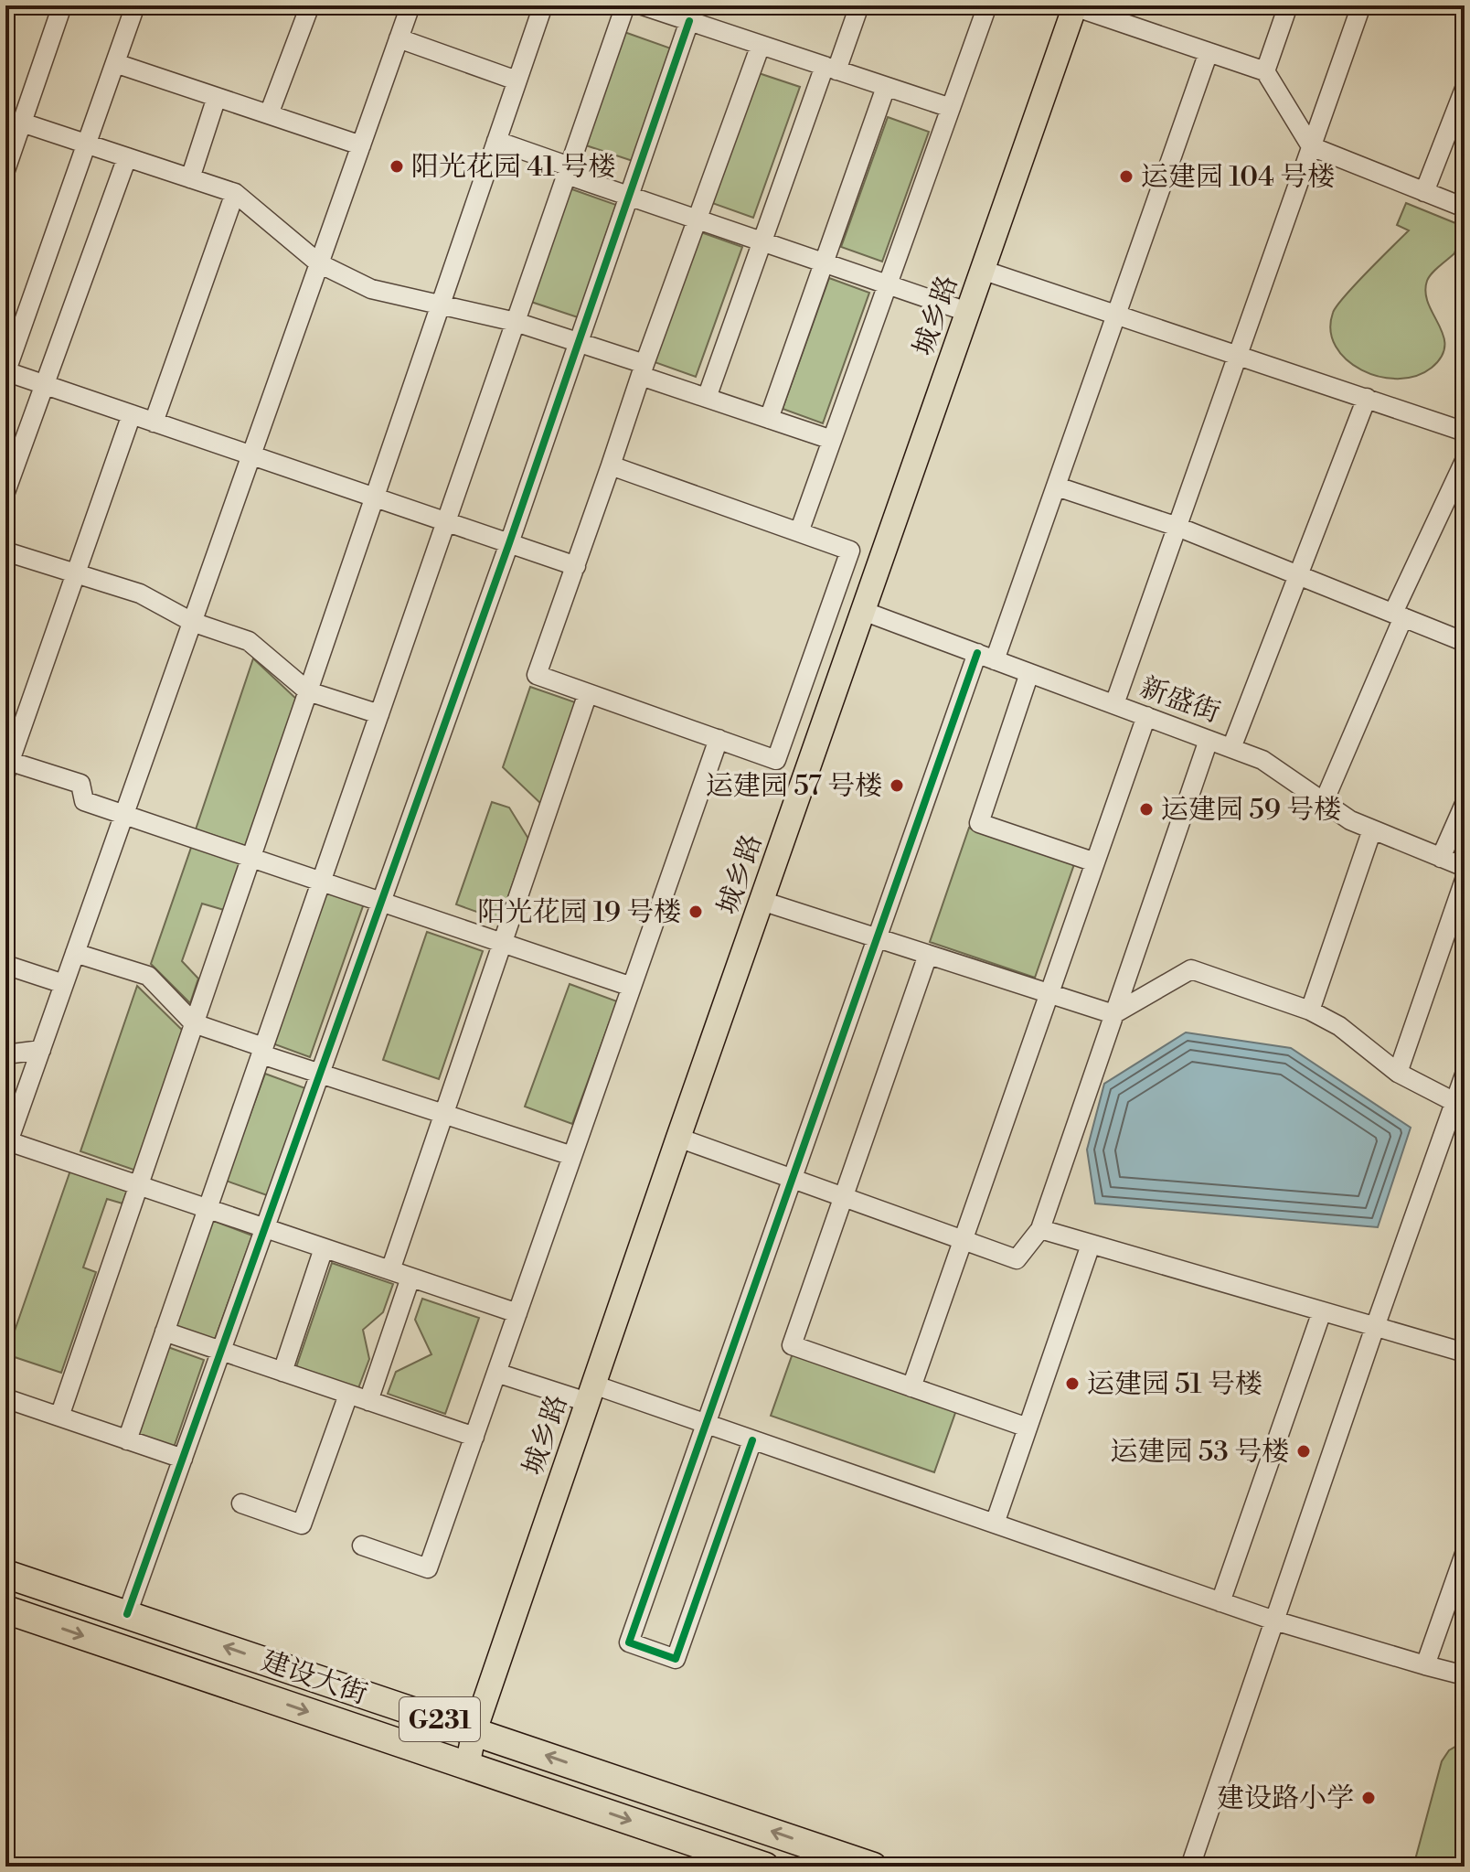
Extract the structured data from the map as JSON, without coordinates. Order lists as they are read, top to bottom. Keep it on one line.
{"streets":{"highway":["建设大街","G231"],"main road":["城乡路"],"street":["新盛街"]},"crossings":[["城乡路","新盛街"],["城乡路","建设大街"]],"places":["阳光花园 41 号楼","运建园 104 号楼","运建园 57 号楼","运建园 59 号楼","阳光花园 19 号楼","运建园 51 号楼","运建园 53 号楼","建设路小学"]}
